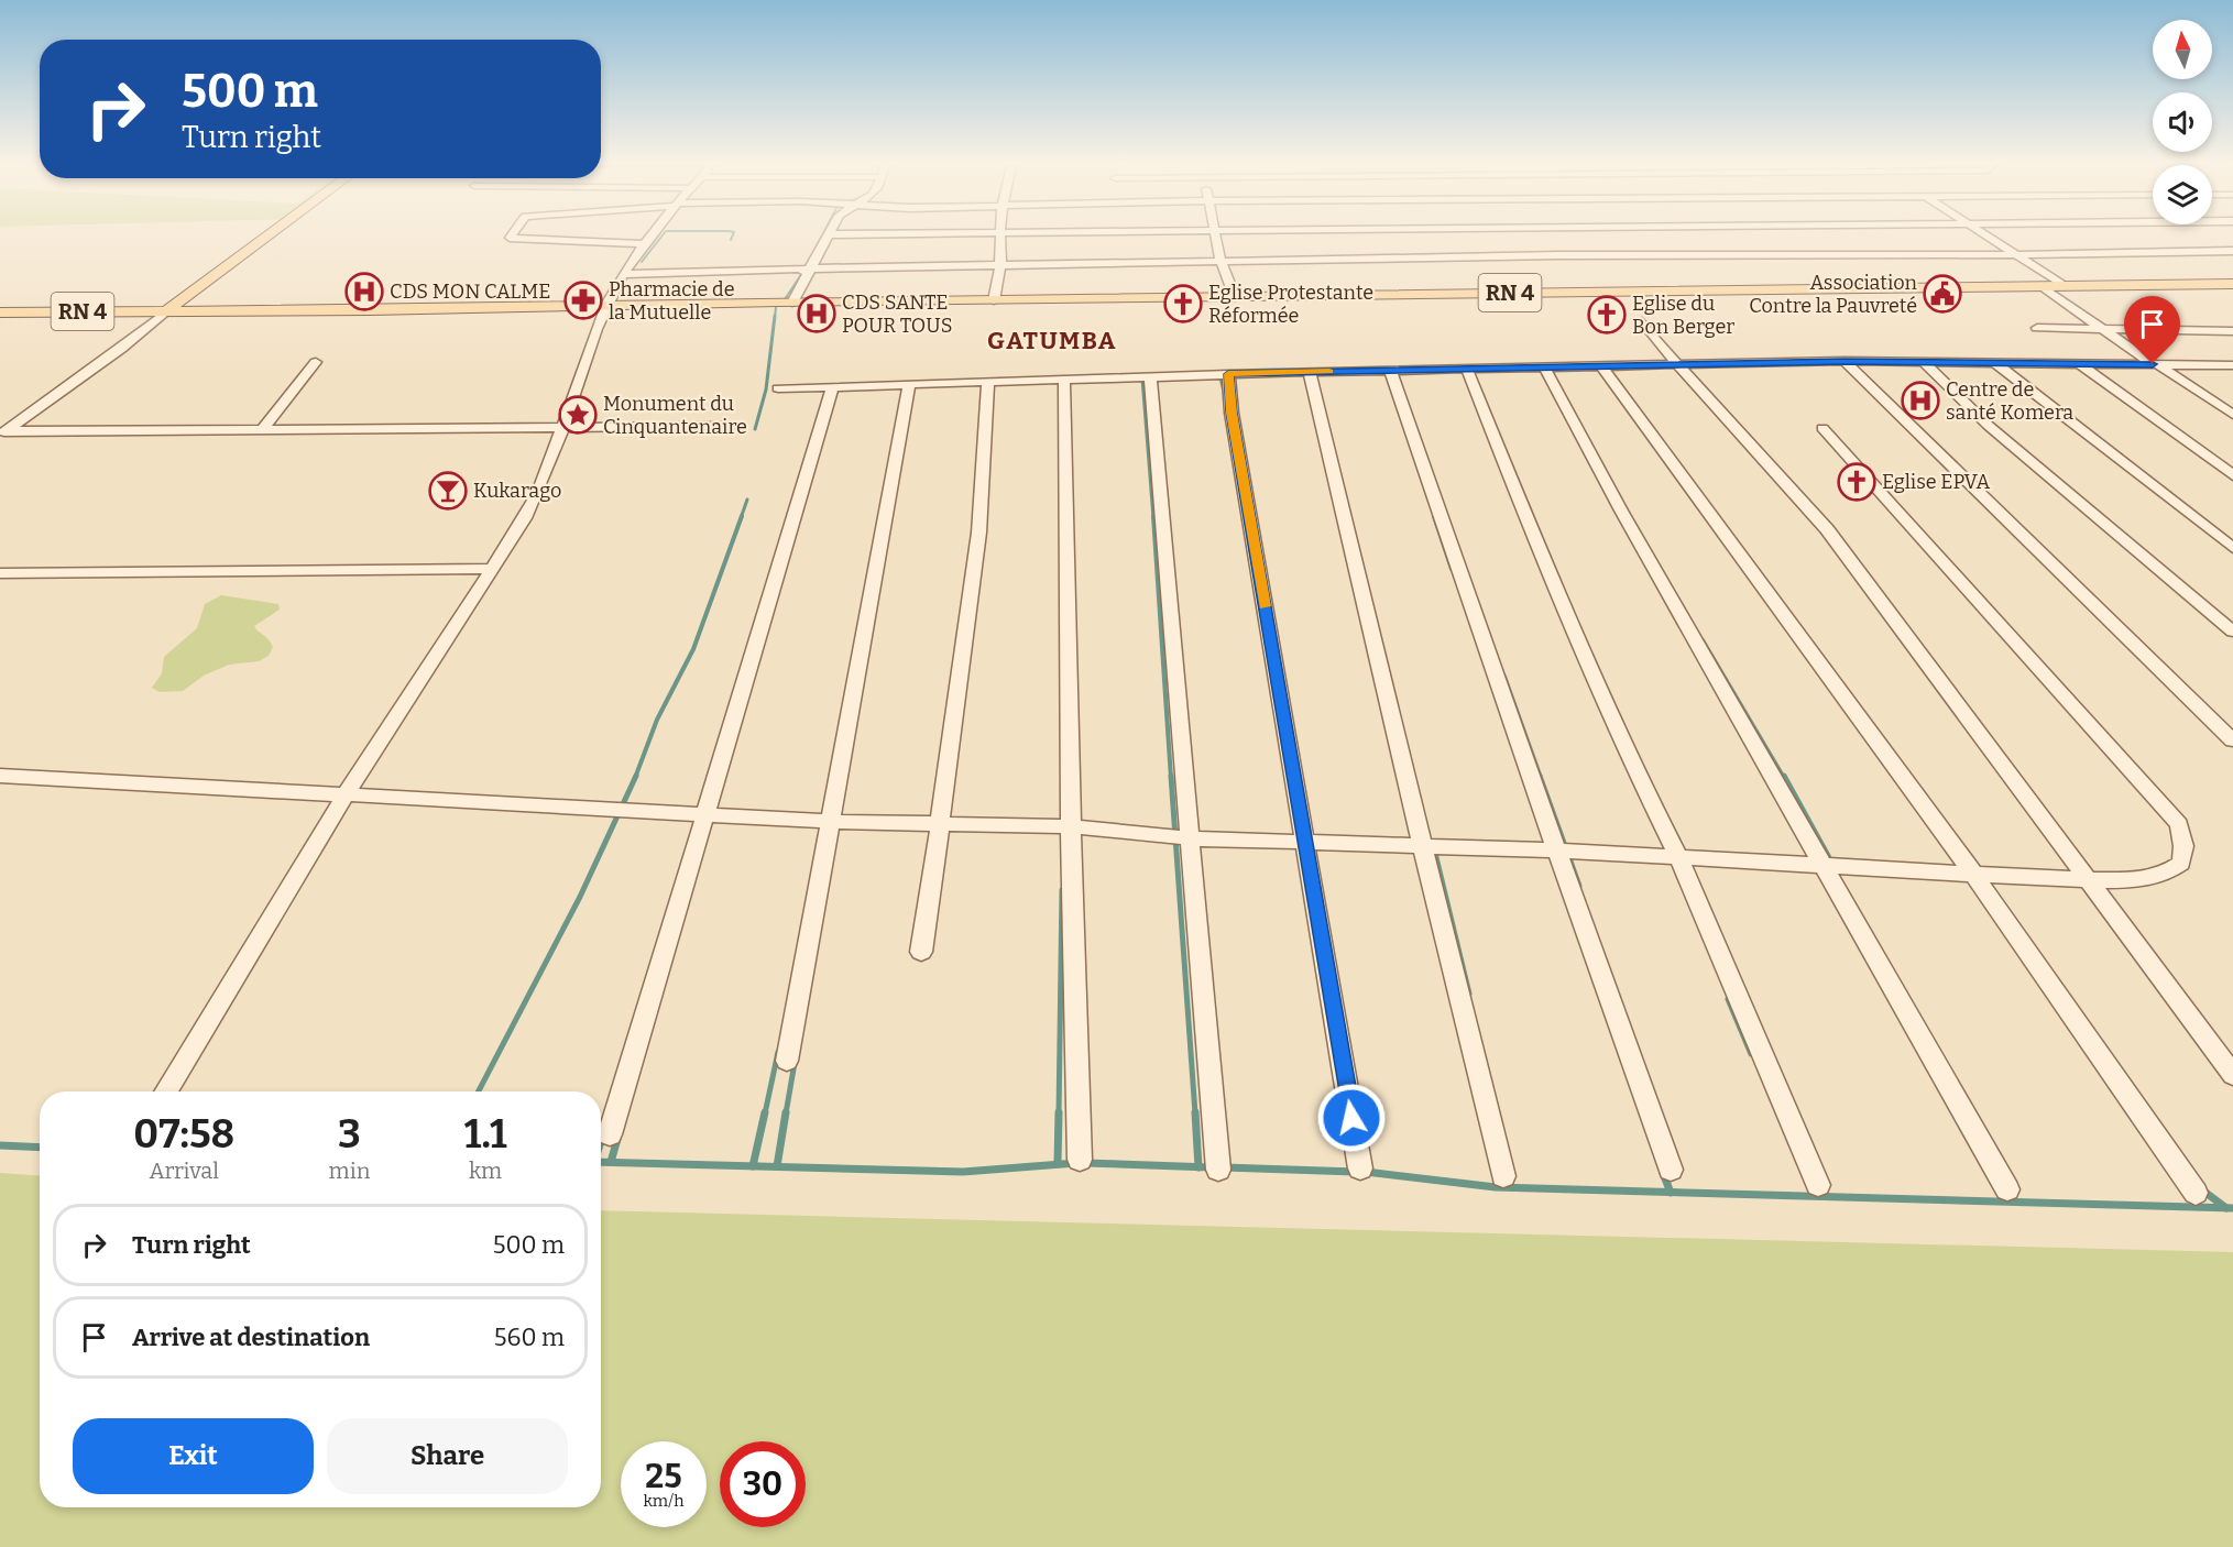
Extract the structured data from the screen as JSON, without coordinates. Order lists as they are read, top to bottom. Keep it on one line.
{"streets":{"main road":["RN 4"]},"districts":["GATUMBA"],"places":{"hospital":["CDS MON CALME","CDS SANTE POUR TOUS","Centre de santé Komera"],"public building":["Association Contre la Pauvreté"],"pharmacy":["Pharmacie de la Mutuelle"],"church":["Eglise Protestante Réformée","Eglise du Bon Berger","Eglise EPVA"],"place":["Monument du Cinquantenaire"],"bar":["Kukarago"]},"north":"top","page":{"turn":["500 m","Turn right"],"eta":["07:58","Arrival","3","min","1.1","km"],"list":[{"name":"Turn right","value":"500 m"},{"name":"Arrive at destination","value":"560 m"}],"buttons":["Exit","Share"],"speed":"25 km/h","limit":"30"}}
